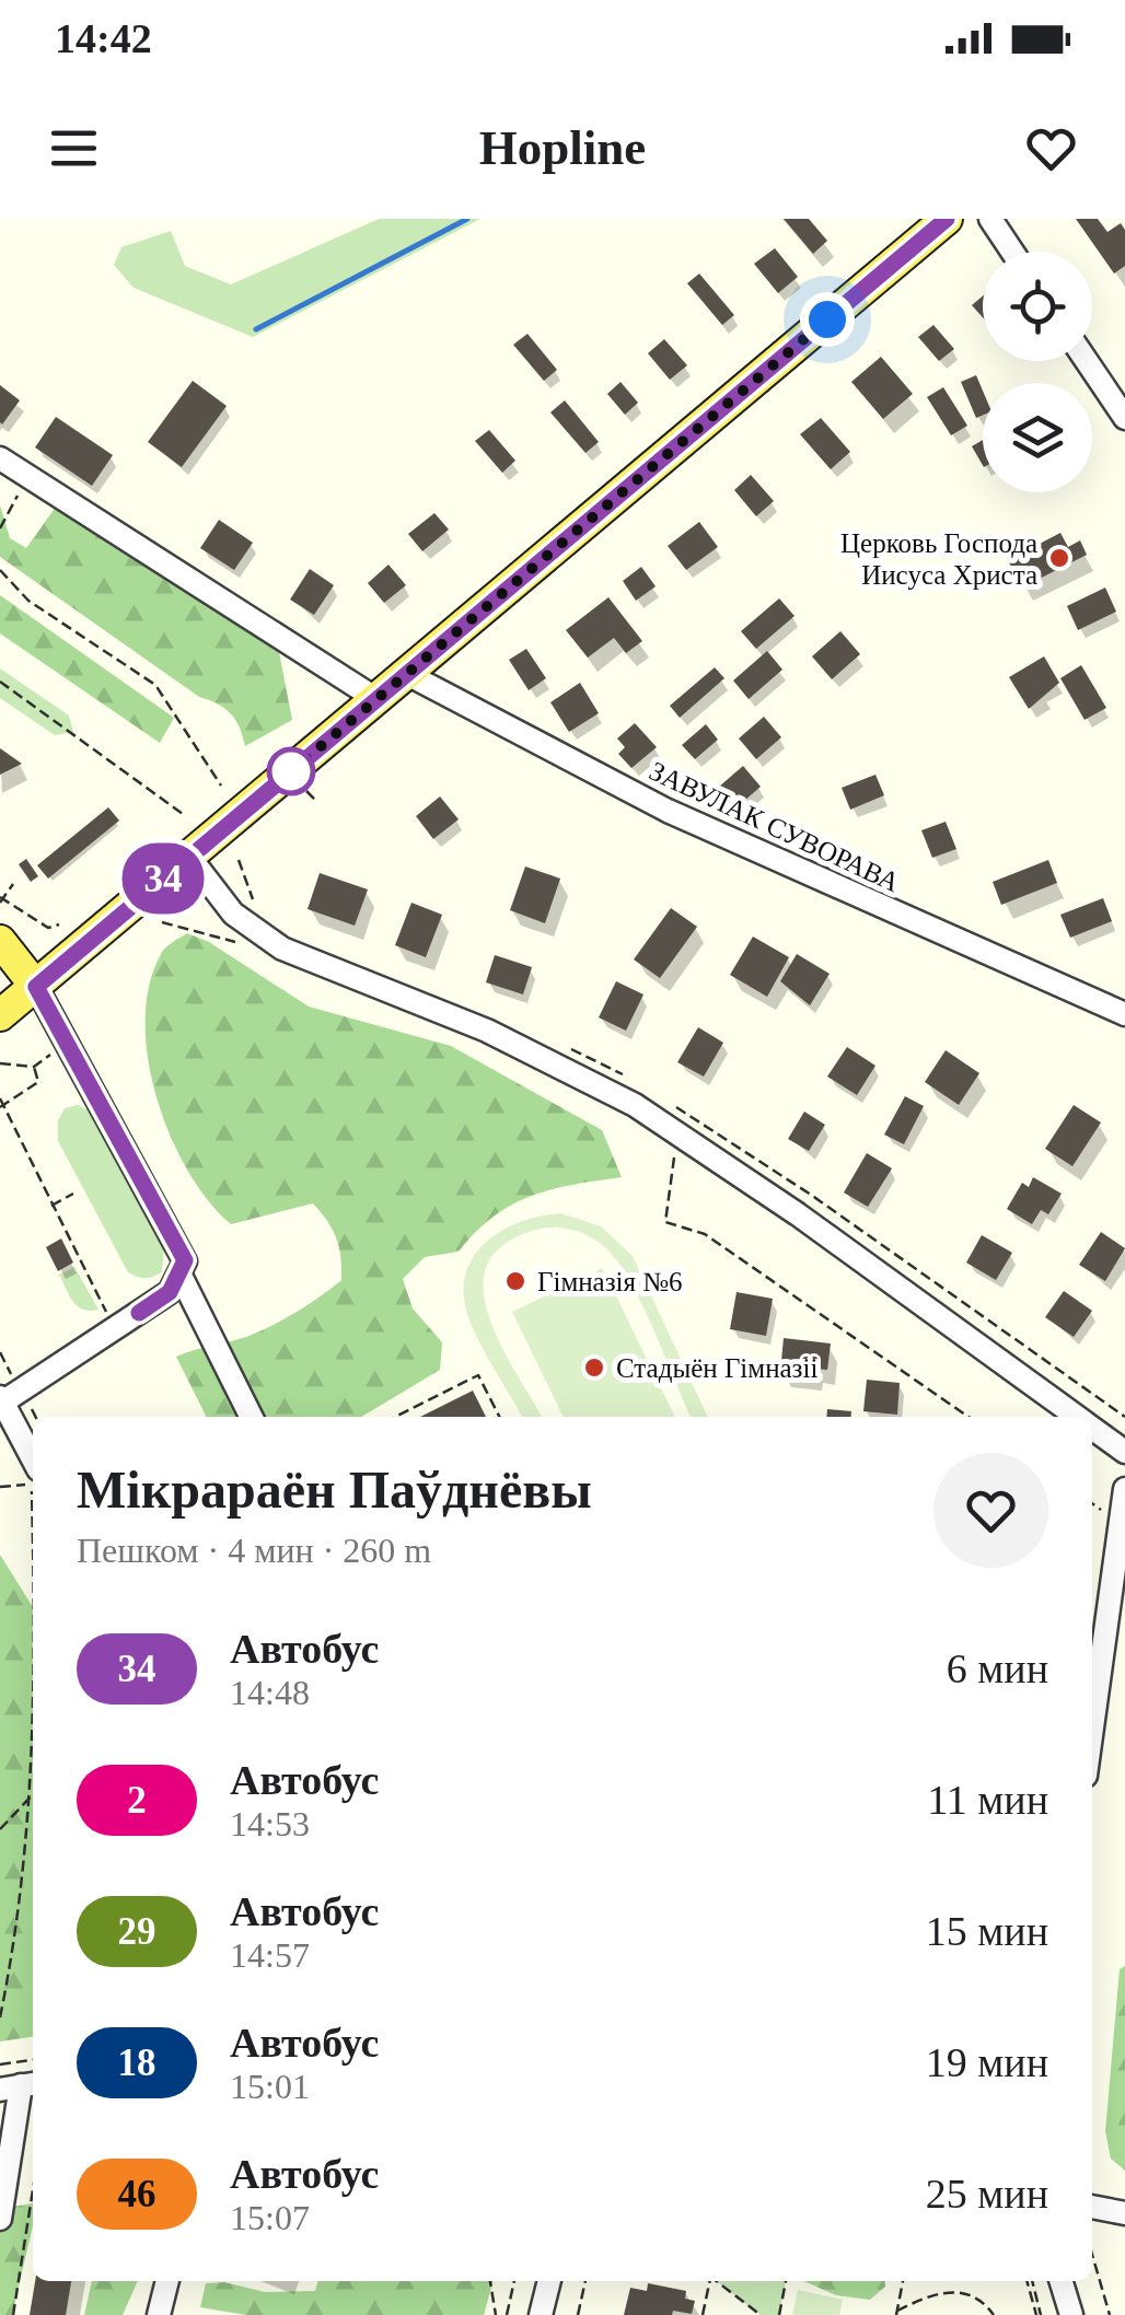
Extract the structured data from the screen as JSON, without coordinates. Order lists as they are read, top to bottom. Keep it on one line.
{"streets":{"street":["ЗАВУЛАК СУВОРАВА"]},"places":["Церковь Господа Иисуса Христа","Гімназія №6","Стадыён Гімназіі"],"lines":["bus line 34"],"page":{"status":"14:42","header":"Hopline","on_map":"34","heading":["Мікрараён Паўднёвы","Пешком · 4 мин · 260 m"],"list":[{"mark":"34","name":"Автобус","note":"14:48","value":"6 мин"},{"mark":"2","name":"Автобус","note":"14:53","value":"11 мин"},{"mark":"29","name":"Автобус","note":"14:57","value":"15 мин"},{"mark":"18","name":"Автобус","note":"15:01","value":"19 мин"},{"mark":"46","name":"Автобус","note":"15:07","value":"25 мин"}]}}
